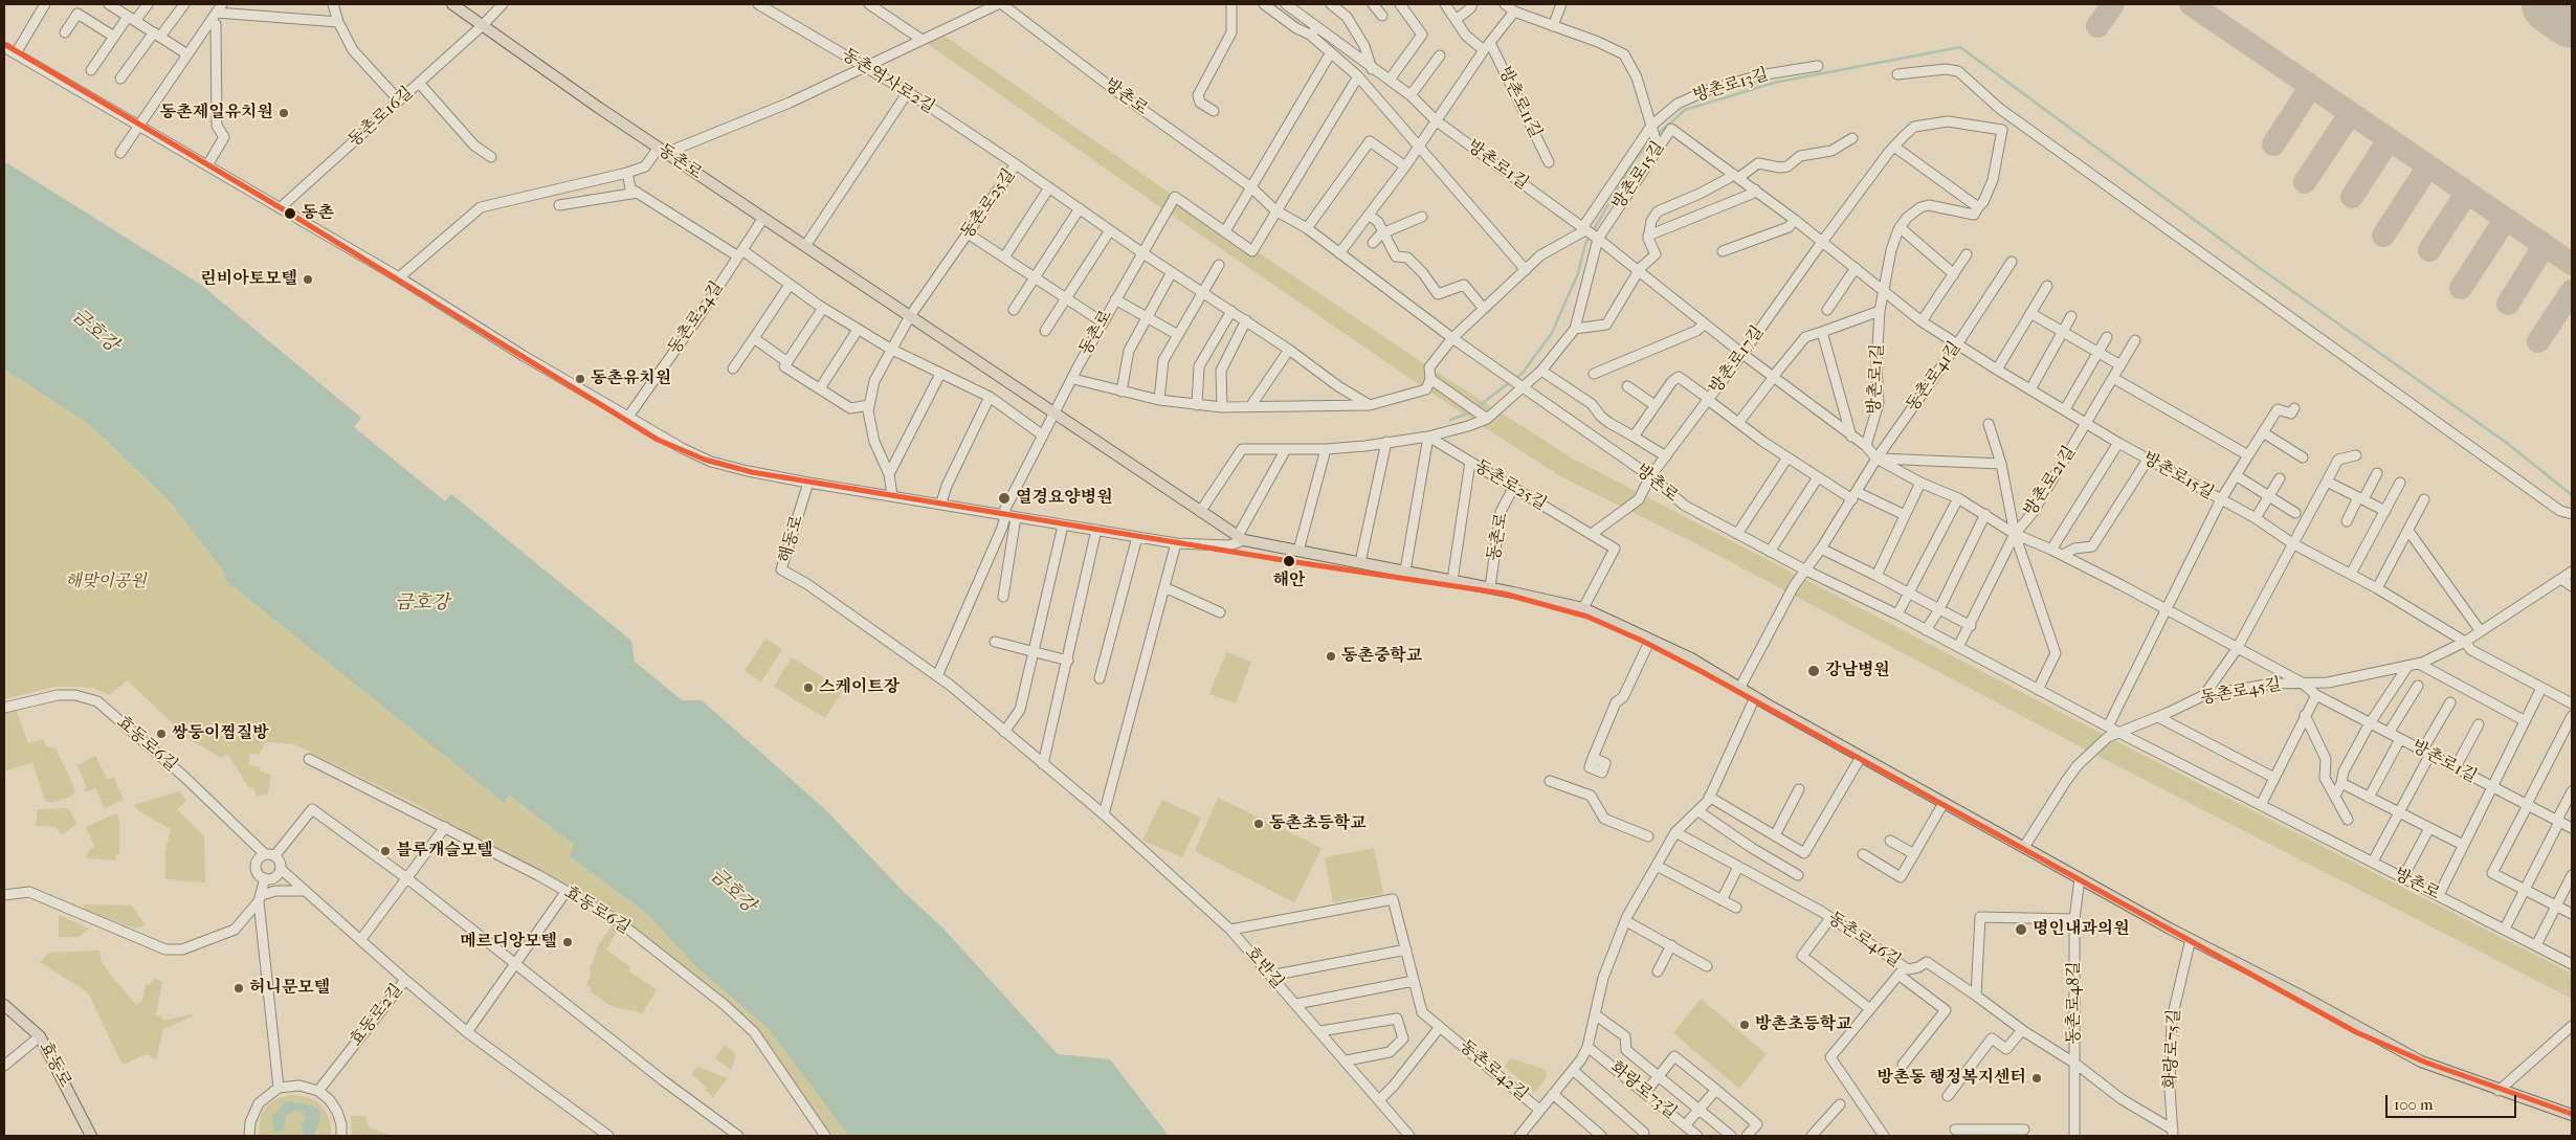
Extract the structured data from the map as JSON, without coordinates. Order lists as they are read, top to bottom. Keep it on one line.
{"streets":{"main road":["동촌로","효동로"],"street":["동촌역사로2길","방촌로13길","방촌로","방촌로11길","동촌로16길","방촌로1길","방촌로15길","동촌로25길","동촌로24길","방촌로17길","동촌로41길","방촌로21길","해동로","동촌로45길","효동로6길","동촌로46길","호반길","동촌로48길","효동로2길","화랑로75길","동촌로42길","화랑로73길"]},"crossings":[["동촌역사로2길","동촌로25길"],["방촌로13길","방촌로"],["방촌로13길","방촌로1길"],["방촌로","방촌로11길"],["방촌로","방촌로15길"],["방촌로","방촌로17길"],["방촌로","동촌로41길"],["방촌로","방촌로21길"],["방촌로","동촌로45길"],["방촌로11길","방촌로1길"],["동촌로16길","동촌로"],["동촌로","동촌로25길"],["동촌로","동촌로24길"],["동촌로","동촌로41길"],["동촌로","동촌로45길"],["동촌로","동촌로48길"],["동촌로","화랑로75길"],["동촌로","동촌로42길"],["방촌로1길","방촌로15길"],["방촌로1길","방촌로17길"],["방촌로1길","동촌로41길"],["방촌로1길","방촌로21길"],["방촌로1길","동촌로45길"],["방촌로15길","방촌로17길"],["방촌로15길","동촌로41길"],["방촌로15길","방촌로21길"],["방촌로15길","동촌로45길"],["해동로","호반길"],["동촌로46길","동촌로48길"],["호반길","동촌로42길"],["동촌로48길","화랑로75길"],["동촌로42길","화랑로73길"]],"water":["금호강"],"parks":["해맞이공원"],"places":["동촌제일유치원","동촌","린비아토모텔","동촌유치원","열경요양병원","해안","동촌중학교","강남병원","스케이트장","쌍둥이찜질방","동촌초등학교","블루캐슬모텔","명인내과의원","메르디앙모텔","허니문모텔","방촌초등학교","방촌동 행정복지센터"],"scale_bar":"100 m"}
